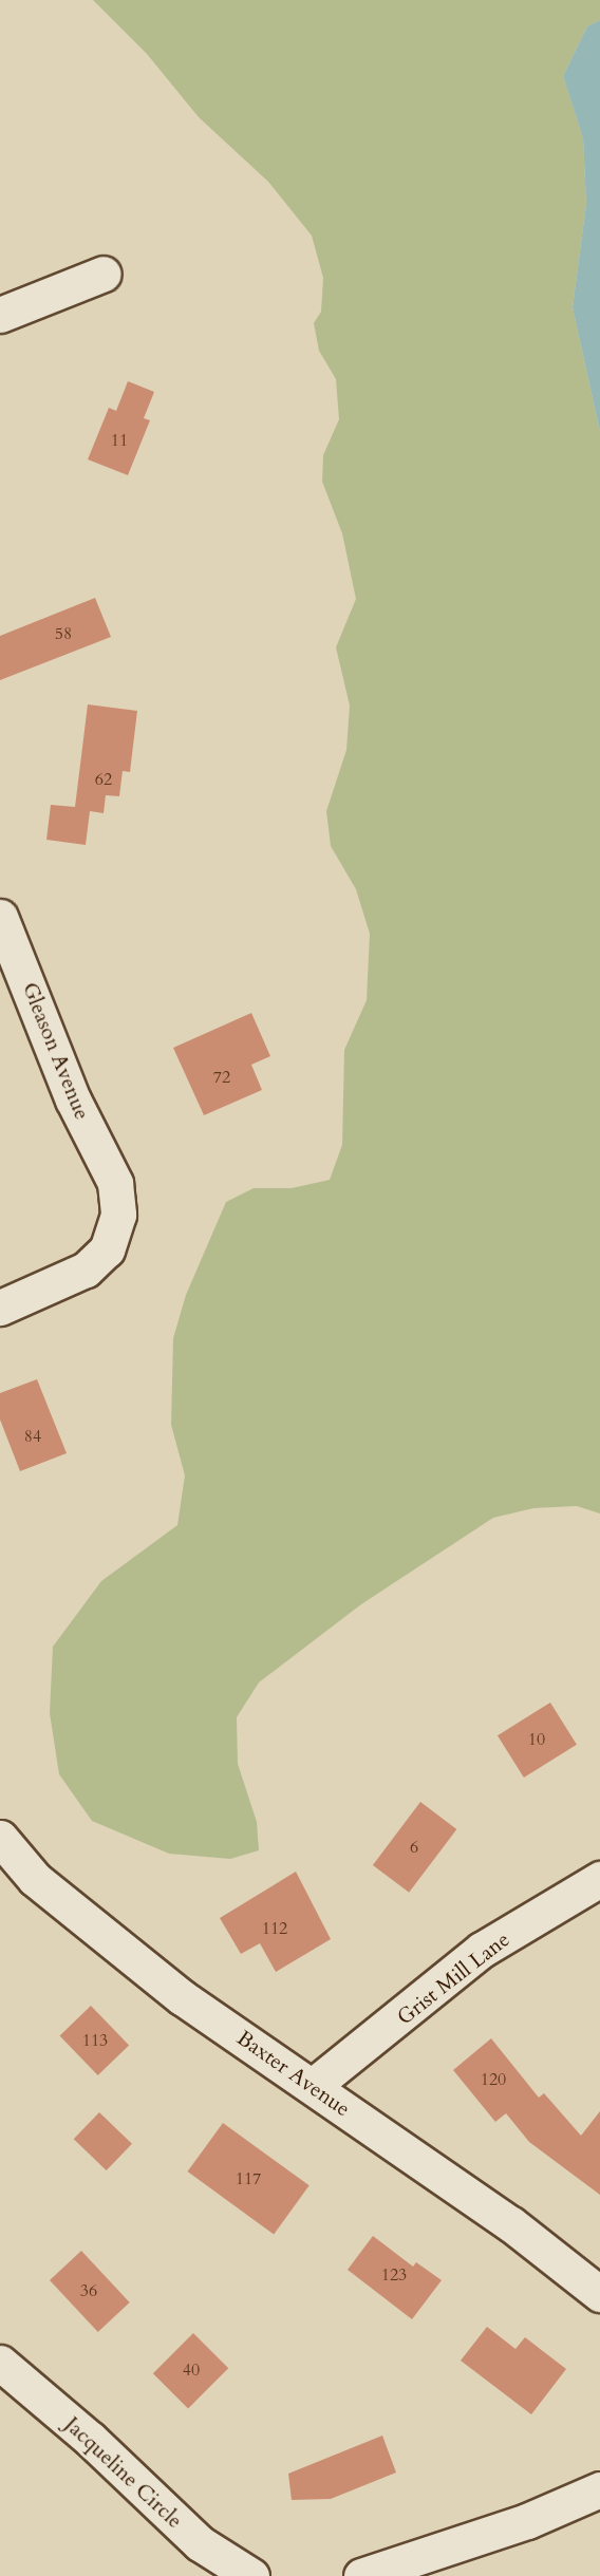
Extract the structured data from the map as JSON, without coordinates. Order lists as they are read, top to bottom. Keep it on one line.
{"streets":{"street":["Gleason Avenue","Grist Mill Lane","Baxter Avenue","Jacqueline Circle"]},"crossings":[["Grist Mill Lane","Baxter Avenue"]],"house_numbers":["11","58","62","72","84","10","6","112","113","120","117","123","36","40"]}
